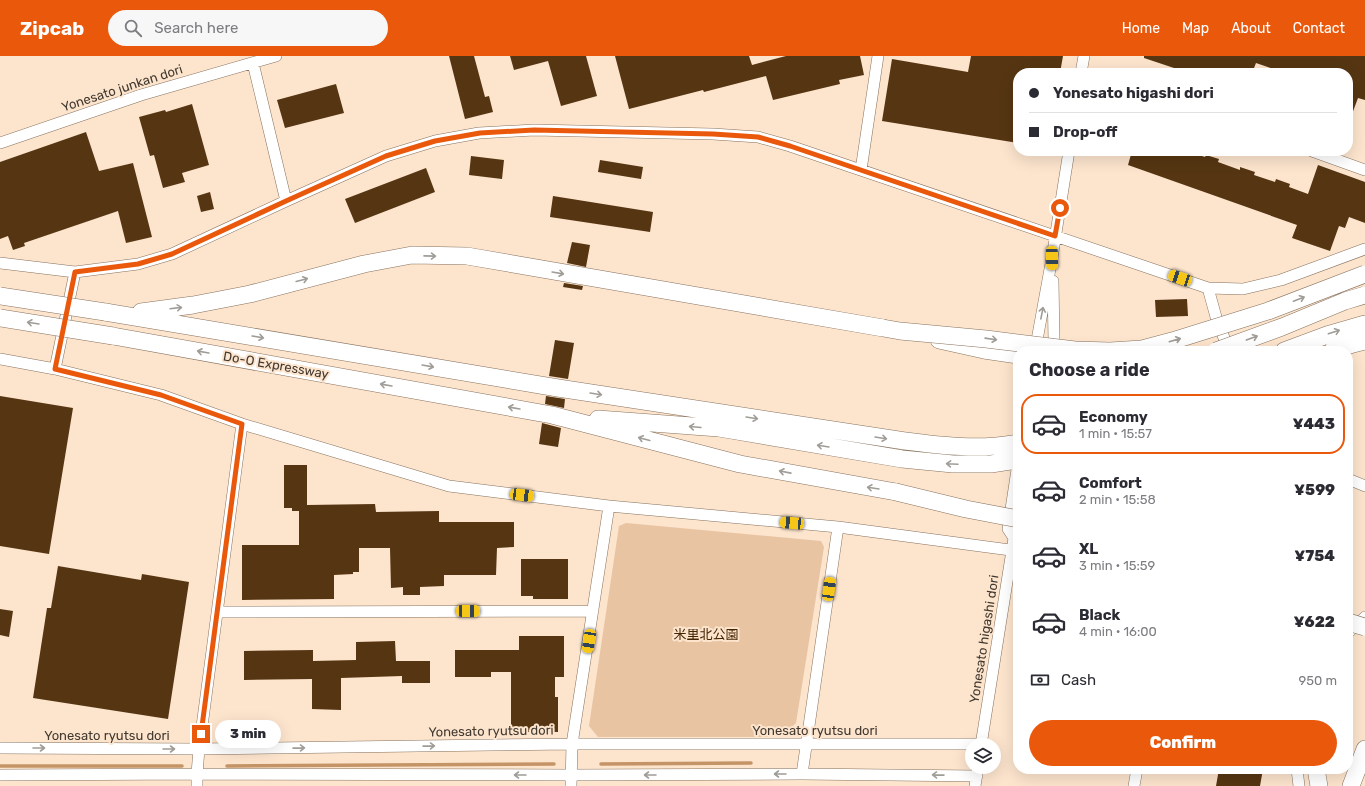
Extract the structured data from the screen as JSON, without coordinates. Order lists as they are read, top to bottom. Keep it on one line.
{"streets":{"highway":["Do-O Expressway"],"street":["Yonesato junkan dori","Yonesato higashi dori","Yonesato ryutsu dori"]},"parks":["米里北公園"],"page":{"header":"Zipcab","search":"Search here","nav":["Home","Map","About","Contact"],"banner":["Yonesato higashi dori","Drop-off"],"heading":"Choose a ride","list":[{"name":"Economy","note":"1 min · 15:57","value":"¥443"},{"name":"Comfort","note":"2 min · 15:58","value":"¥599"},{"name":"XL","note":"3 min · 15:59","value":"¥754"},{"name":"Black","note":"4 min · 16:00","value":"¥622"}],"pay":["Cash","950 m"],"buttons":"Confirm","bubble":"3 min"}}
